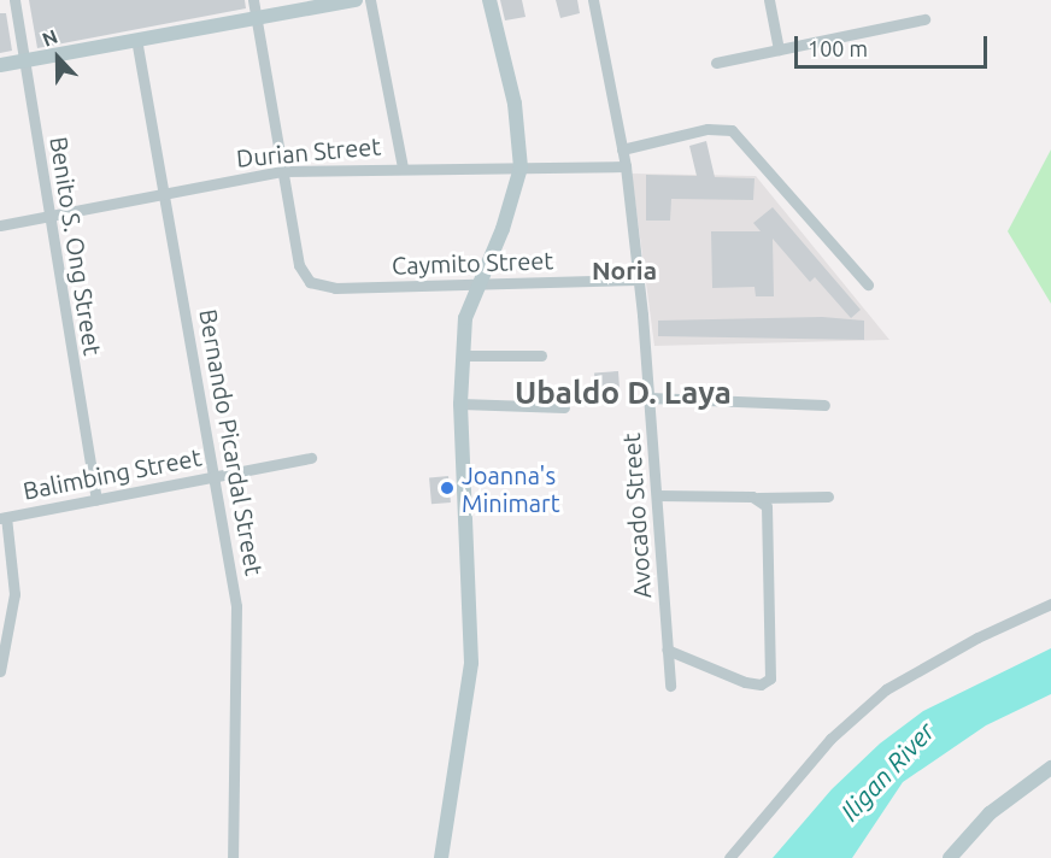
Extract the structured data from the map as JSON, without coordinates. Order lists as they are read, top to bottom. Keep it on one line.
{"streets":{"street":["Durian Street","Benito S. Ong Street","Caymito Street","Bernando Picardal Street","Balimbing Street","Avocado Street"]},"crossings":[["Durian Street","Benito S. Ong Street"],["Durian Street","Caymito Street"],["Durian Street","Bernando Picardal Street"],["Durian Street","Avocado Street"],["Benito S. Ong Street","Balimbing Street"],["Caymito Street","Avocado Street"],["Bernando Picardal Street","Balimbing Street"]],"districts":["Noria","Ubaldo D. Laya"],"water":["Iligan River"],"places":["Joanna's Minimart"],"scale_bar":"100 m","north":"top"}
